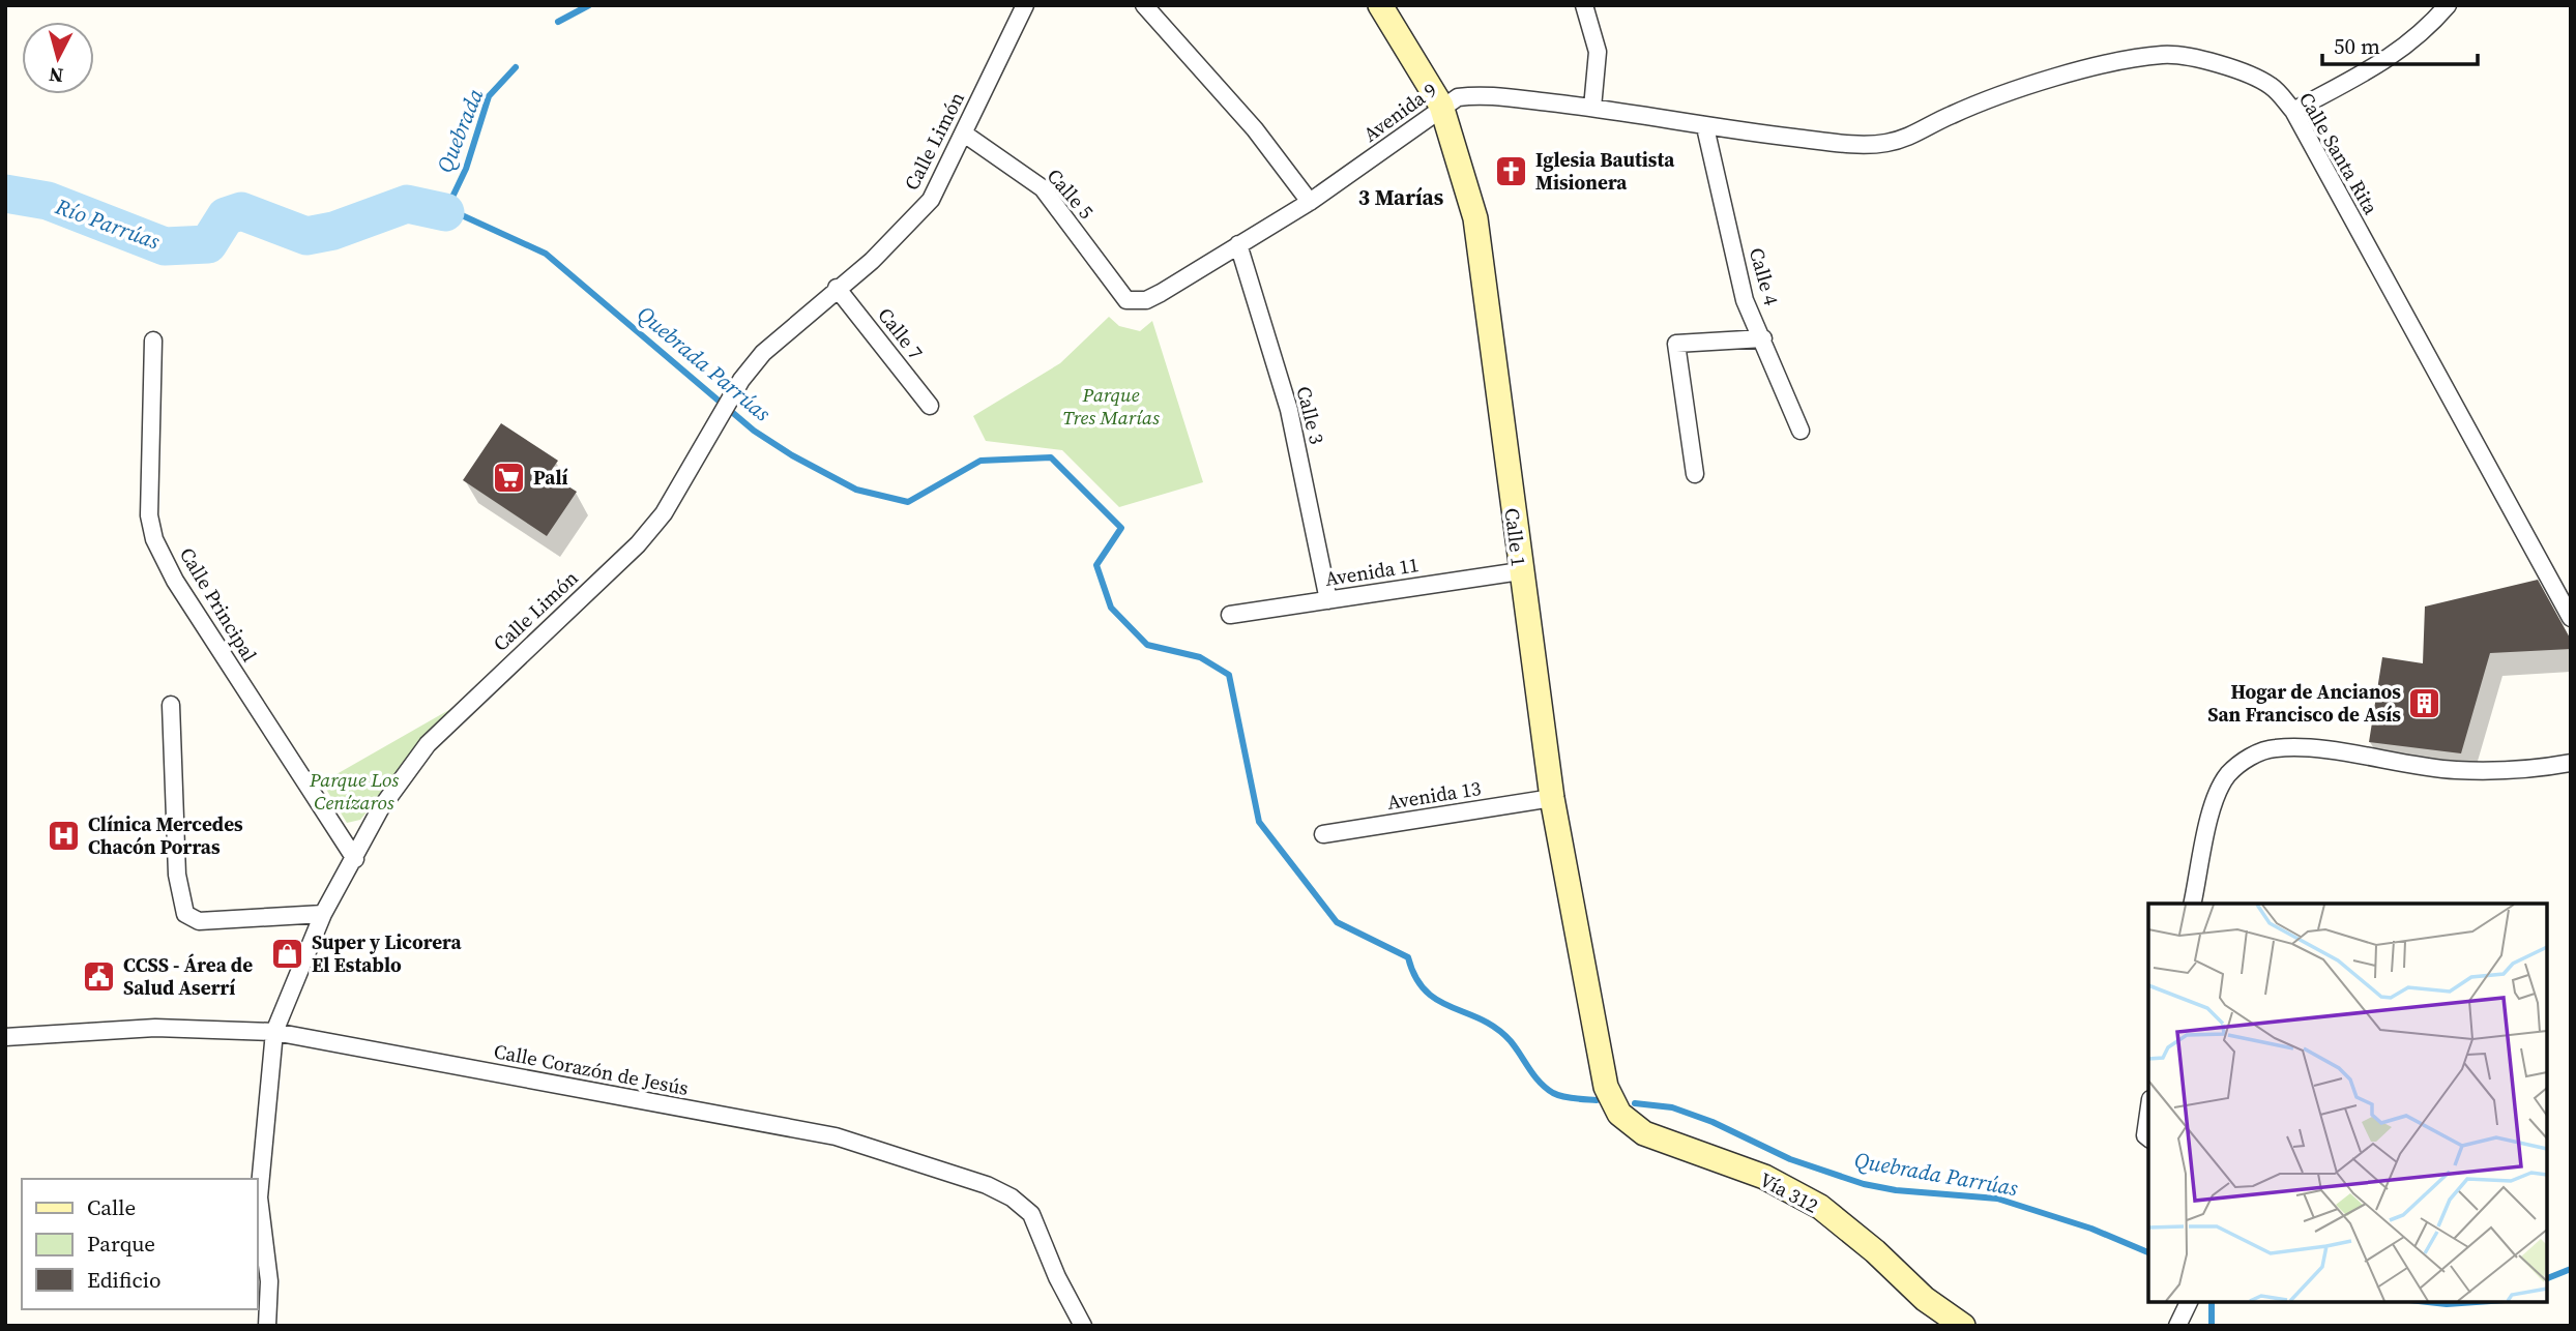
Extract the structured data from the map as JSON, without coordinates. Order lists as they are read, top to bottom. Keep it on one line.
{"streets":{"street":["Avenida 9","Calle Limón","Calle Santa Rita","Calle 5","Calle 4","Calle 7","Calle 3","Calle 1","Avenida 11","Calle Principal","Avenida 13","Calle Corazón de Jesús","Vía 312"]},"crossings":[["Avenida 9","Calle Santa Rita"],["Avenida 9","Calle 5"],["Avenida 9","Calle 4"],["Avenida 9","Calle 3"],["Avenida 9","Calle 1"],["Calle Limón","Calle 5"],["Calle Limón","Calle 7"],["Calle Limón","Calle Principal"],["Calle Limón","Calle Corazón de Jesús"],["Calle 3","Avenida 11"],["Calle 1","Avenida 11"],["Calle 1","Avenida 13"],["Calle 1","Vía 312"]],"districts":["3 Marías"],"water":["Quebrada","Río Parrúas","Quebrada Parrúas"],"parks":["Parque Tres Marías","Parque Los Cenízaros"],"places":{"church":["Iglesia Bautista Misionera"],"supermarket":["Palí"],"building":["Hogar de Ancianos San Francisco de Asís"],"hospital":["Clínica Mercedes Chacón Porras"],"shop":["Super y Licorera El Establo"],"public building":["CCSS - Área de Salud Aserrí"]},"legend":["Calle","Parque","Edificio"],"scale_bar":"50 m","north":"bottom"}
